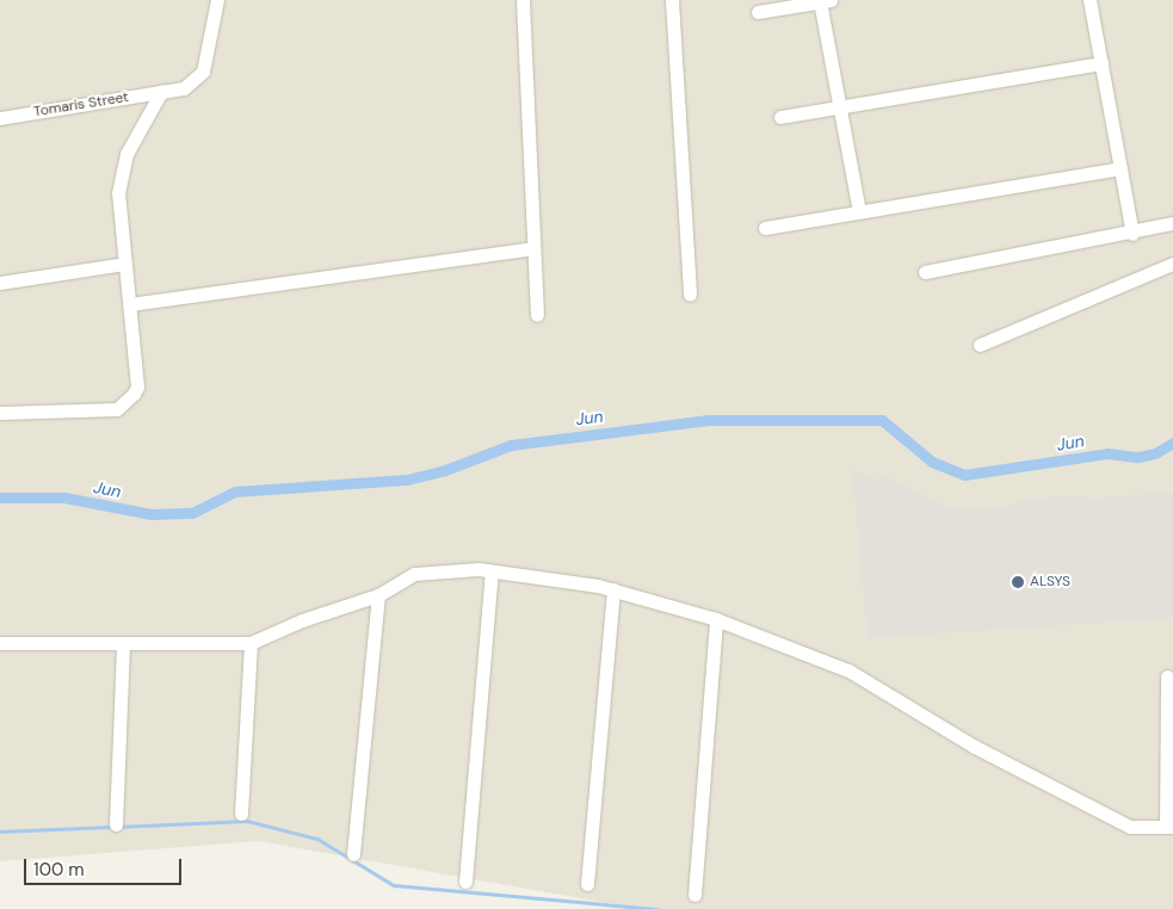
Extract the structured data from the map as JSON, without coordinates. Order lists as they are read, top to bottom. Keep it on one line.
{"streets":{"street":["Tomaris Street"]},"water":["Jun"],"places":["ALSYS"],"scale_bar":"100 m"}
